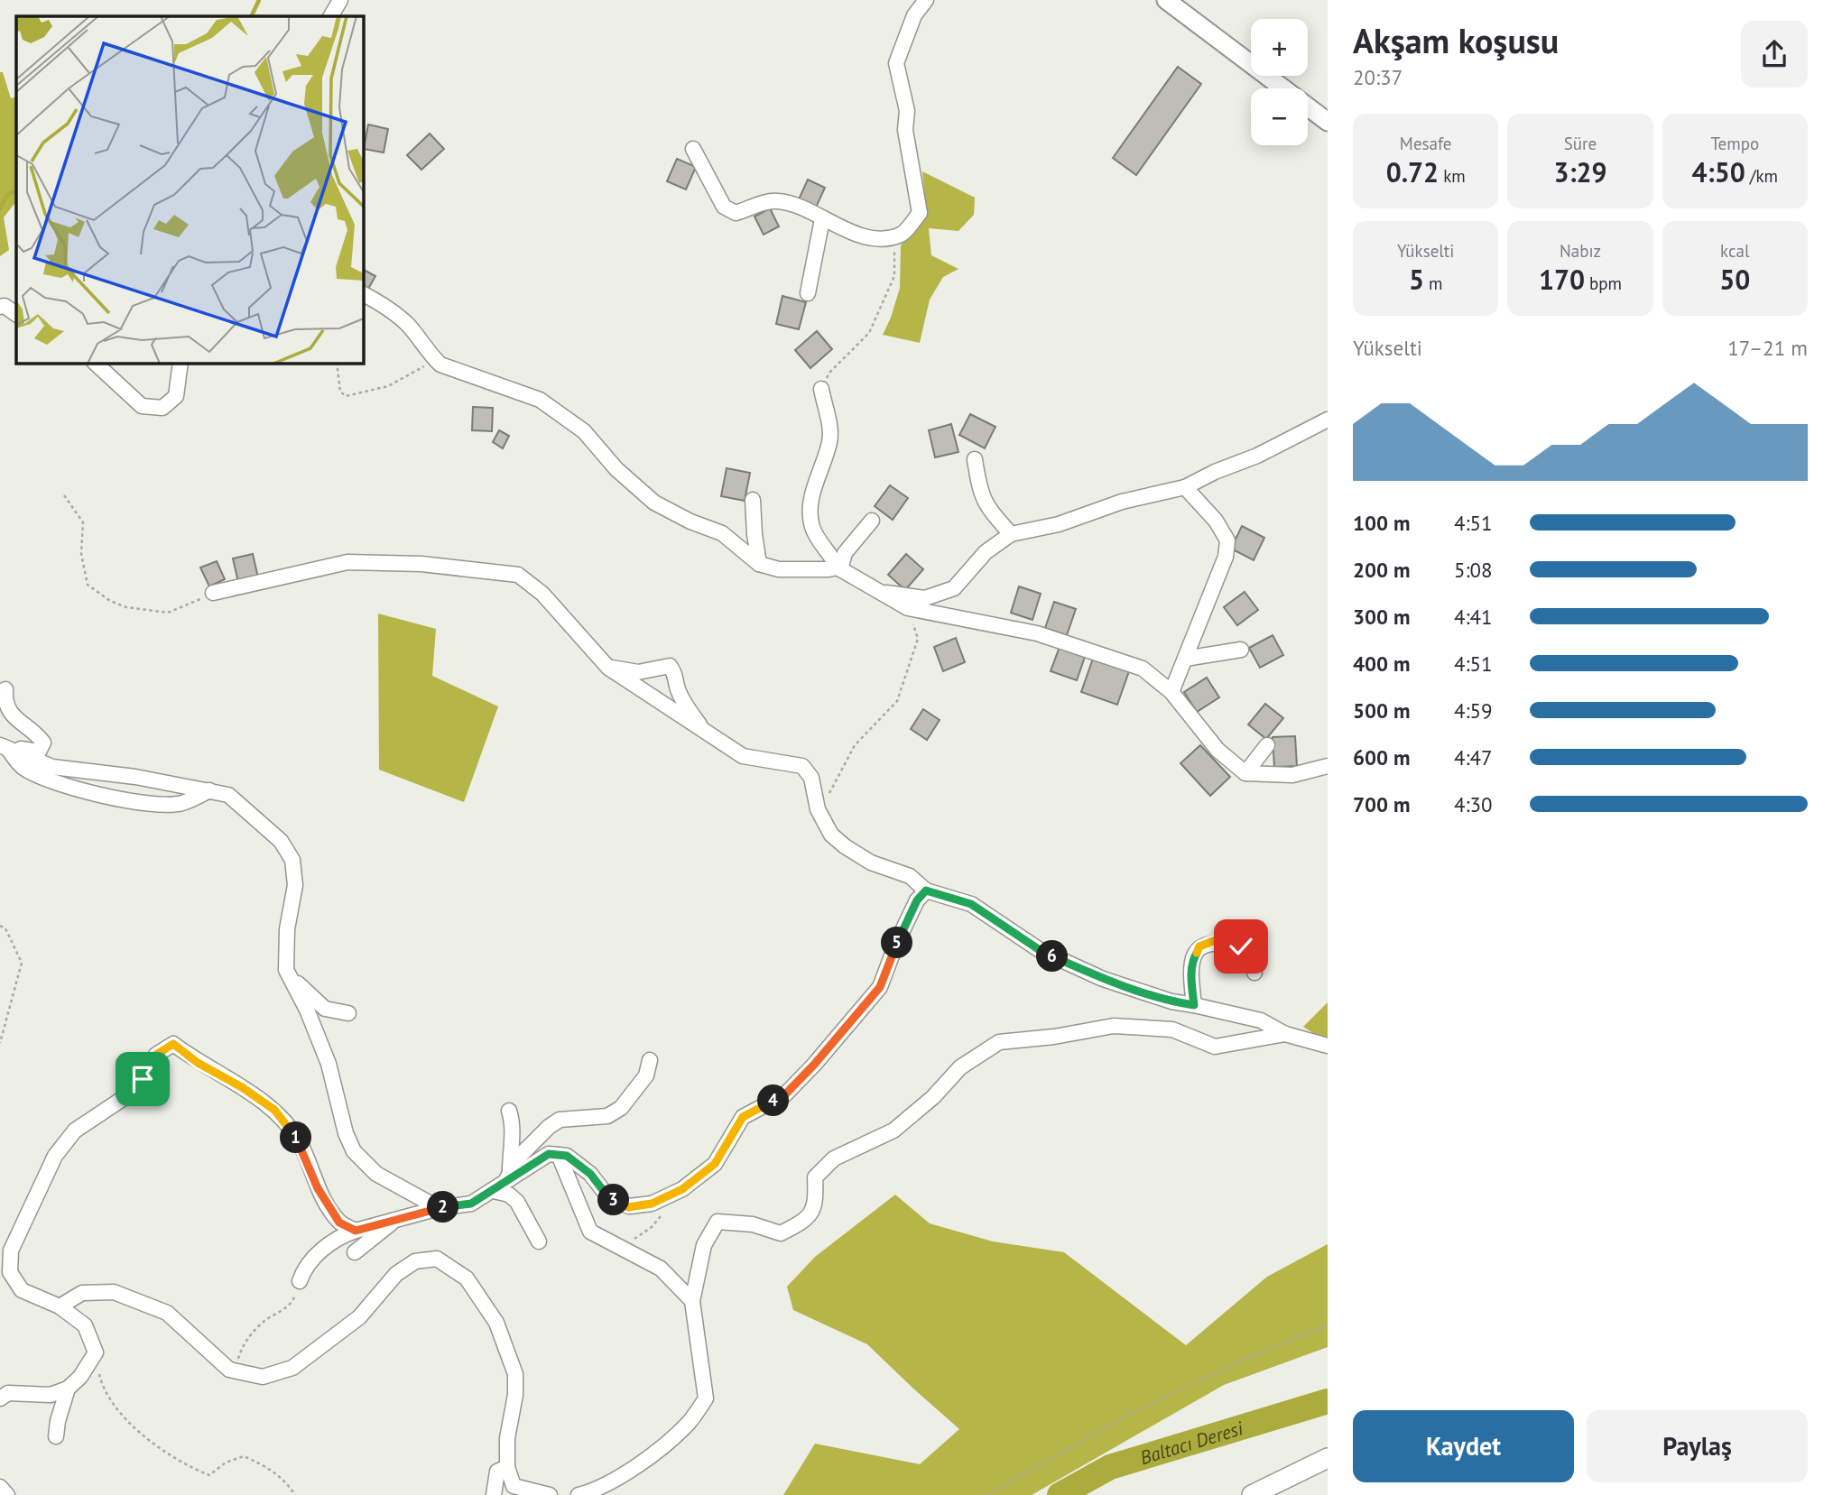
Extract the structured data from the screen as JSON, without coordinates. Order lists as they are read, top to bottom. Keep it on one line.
{"water":["Baltacı Deresi"],"page":{"heading":["Akşam koşusu","20:37"],"map_buttons":["+","−"],"stats":[["Mesafe","0.72 km"],["Süre","3:29"],["Tempo","4:50 /km"],["Yükselti","5 m"],["Nabız","170 bpm"],["kcal","50"]],"chart":["Yükselti","17–21 m"],"list":[{"name":"100 m","note":"4:51"},{"name":"200 m","note":"5:08"},{"name":"300 m","note":"4:41"},{"name":"400 m","note":"4:51"},{"name":"500 m","note":"4:59"},{"name":"600 m","note":"4:47"},{"name":"700 m","note":"4:30"}],"pins":["5","6","4","1","3","2"],"buttons":["Kaydet","Paylaş"]}}
